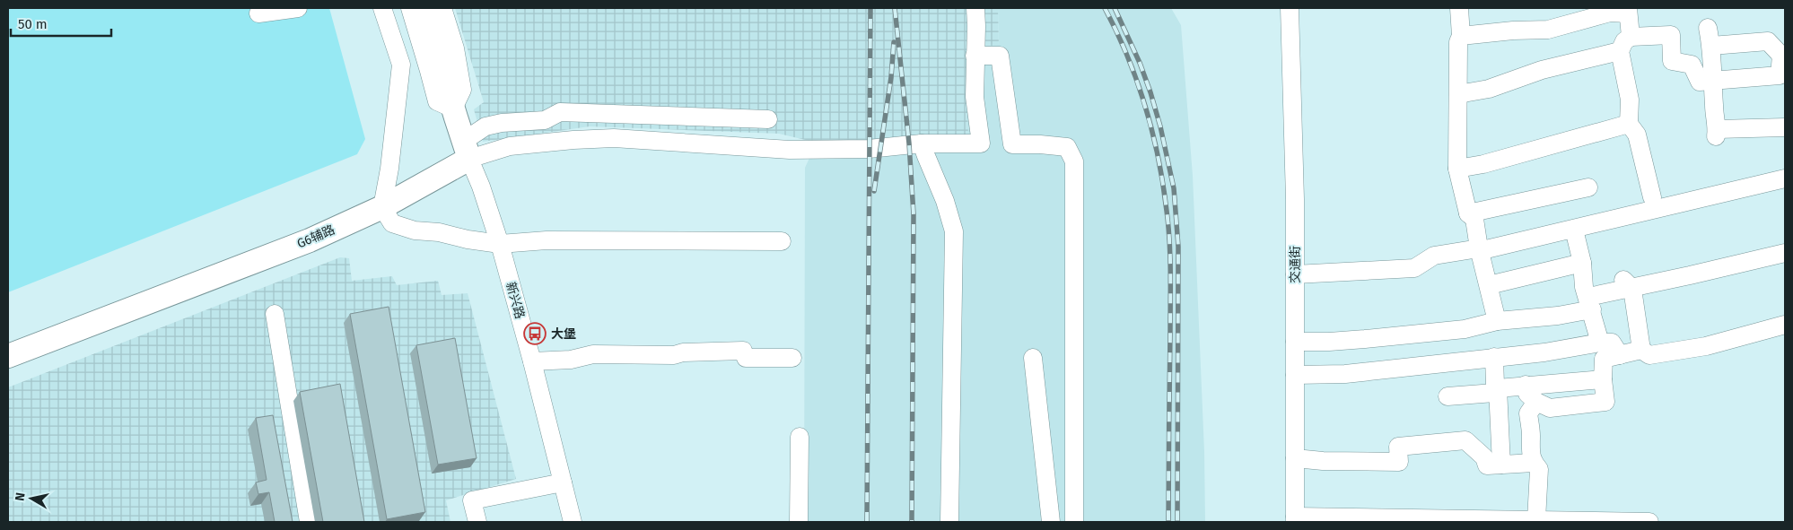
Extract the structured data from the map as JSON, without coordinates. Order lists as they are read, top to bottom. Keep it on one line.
{"streets":{"main road":["G6辅路"],"street":["交通街","新兴路"]},"crossings":[["G6辅路","新兴路"]],"places":{"bus stop":["大堡"]},"scale_bar":"50 m","north":"left"}
